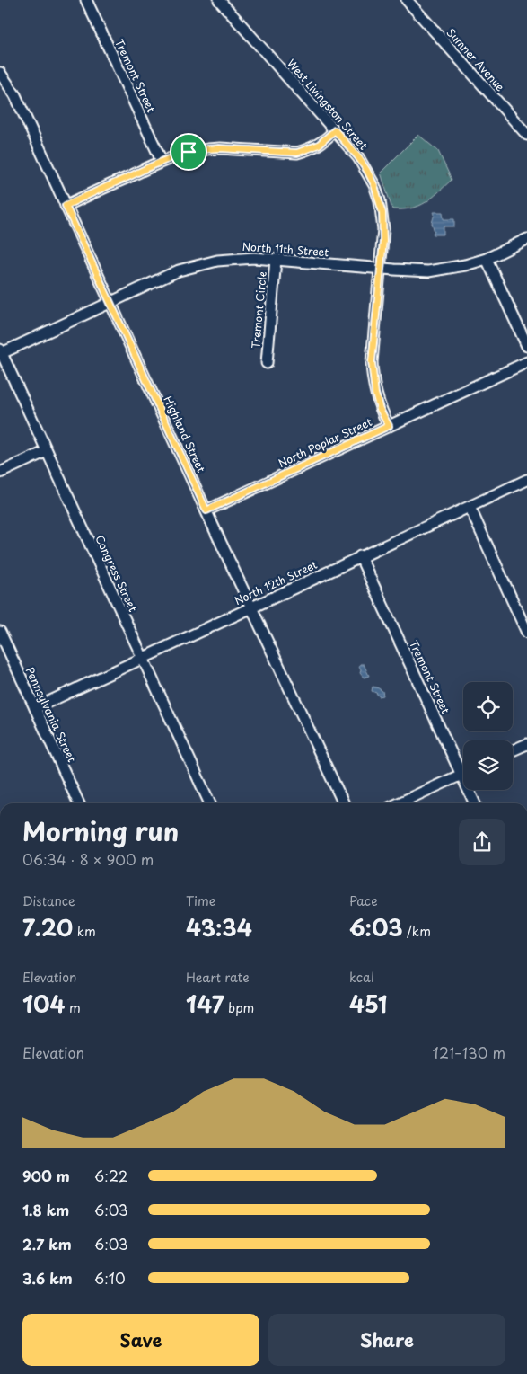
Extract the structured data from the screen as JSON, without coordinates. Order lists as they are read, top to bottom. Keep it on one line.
{"streets":{"street":["Sumner Avenue","Tremont Street","West Livingston Street","North 11th Street","Tremont Circle","Highland Street","North Poplar Street","Congress Street","North 12th Street","Pennsylvania Street"]},"crossings":[["Tremont Street","North 12th Street"],["West Livingston Street","North 11th Street"],["West Livingston Street","North Poplar Street"],["North 11th Street","Tremont Circle"],["North 11th Street","Highland Street"],["North 11th Street","Congress Street"],["Highland Street","North Poplar Street"],["Highland Street","North 12th Street"],["Congress Street","North 12th Street"],["North 12th Street","Pennsylvania Street"]],"page":{"heading":["Morning run","06:34 · 8 × 900 m"],"stats":[["Distance","7.20 km"],["Time","43:34"],["Pace","6:03 /km"],["Elevation","104 m"],["Heart rate","147 bpm"],["kcal","451"]],"chart":["Elevation","121–130 m"],"list":[{"name":"900 m","note":"6:22"},{"name":"1.8 km","note":"6:03"},{"name":"2.7 km","note":"6:03"},{"name":"3.6 km","note":"6:10"}],"buttons":["Save","Share"]}}
